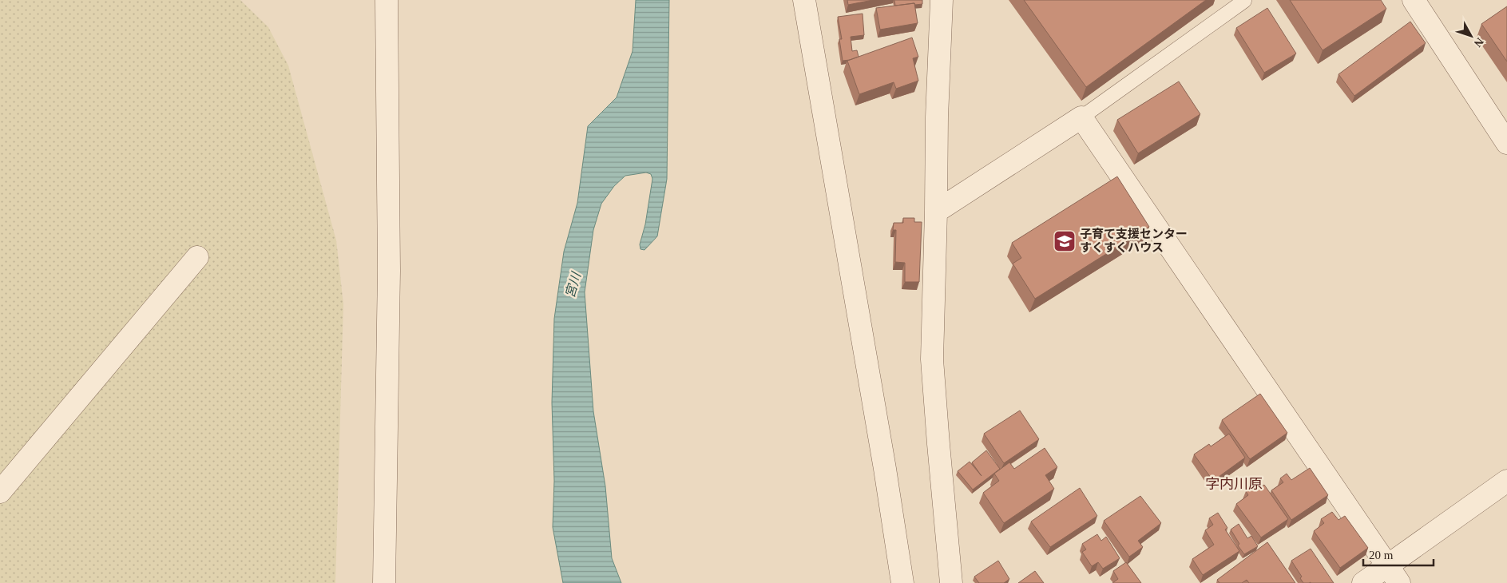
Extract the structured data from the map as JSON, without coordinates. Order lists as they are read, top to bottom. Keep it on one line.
{"districts":["字内川原"],"water":["宮川"],"places":{"school or university":["子育て支援センター すくすくハウス"]},"scale_bar":"20 m","north":"bottom right"}
